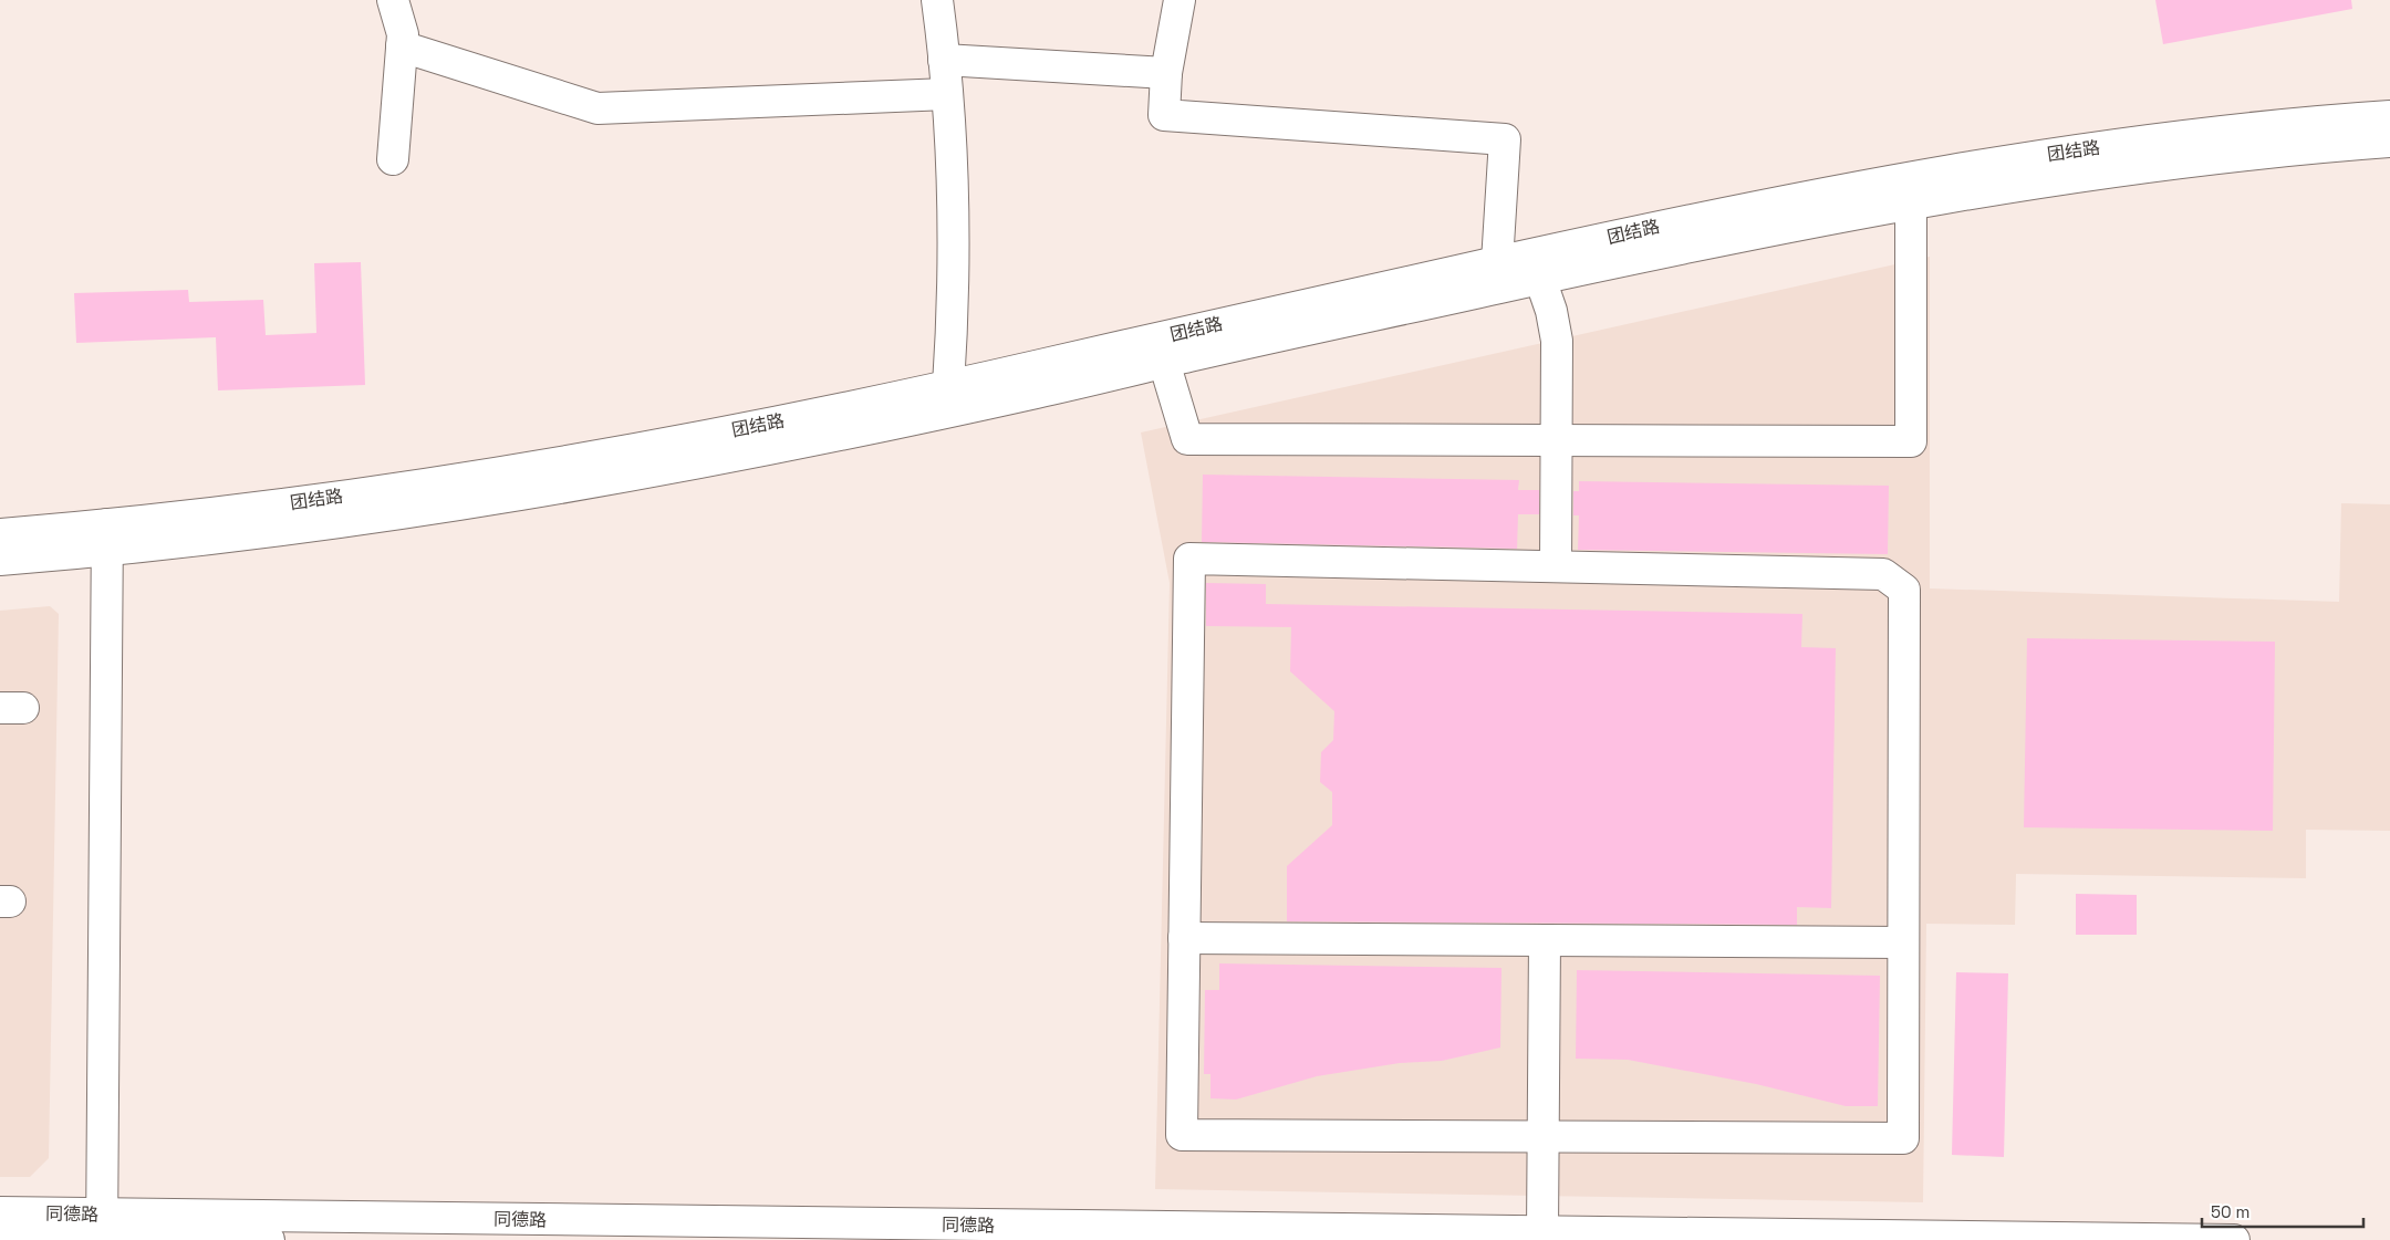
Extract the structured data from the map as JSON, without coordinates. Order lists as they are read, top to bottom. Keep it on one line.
{"streets":{"main road":["团结路","同德路"]},"scale_bar":"50 m"}
